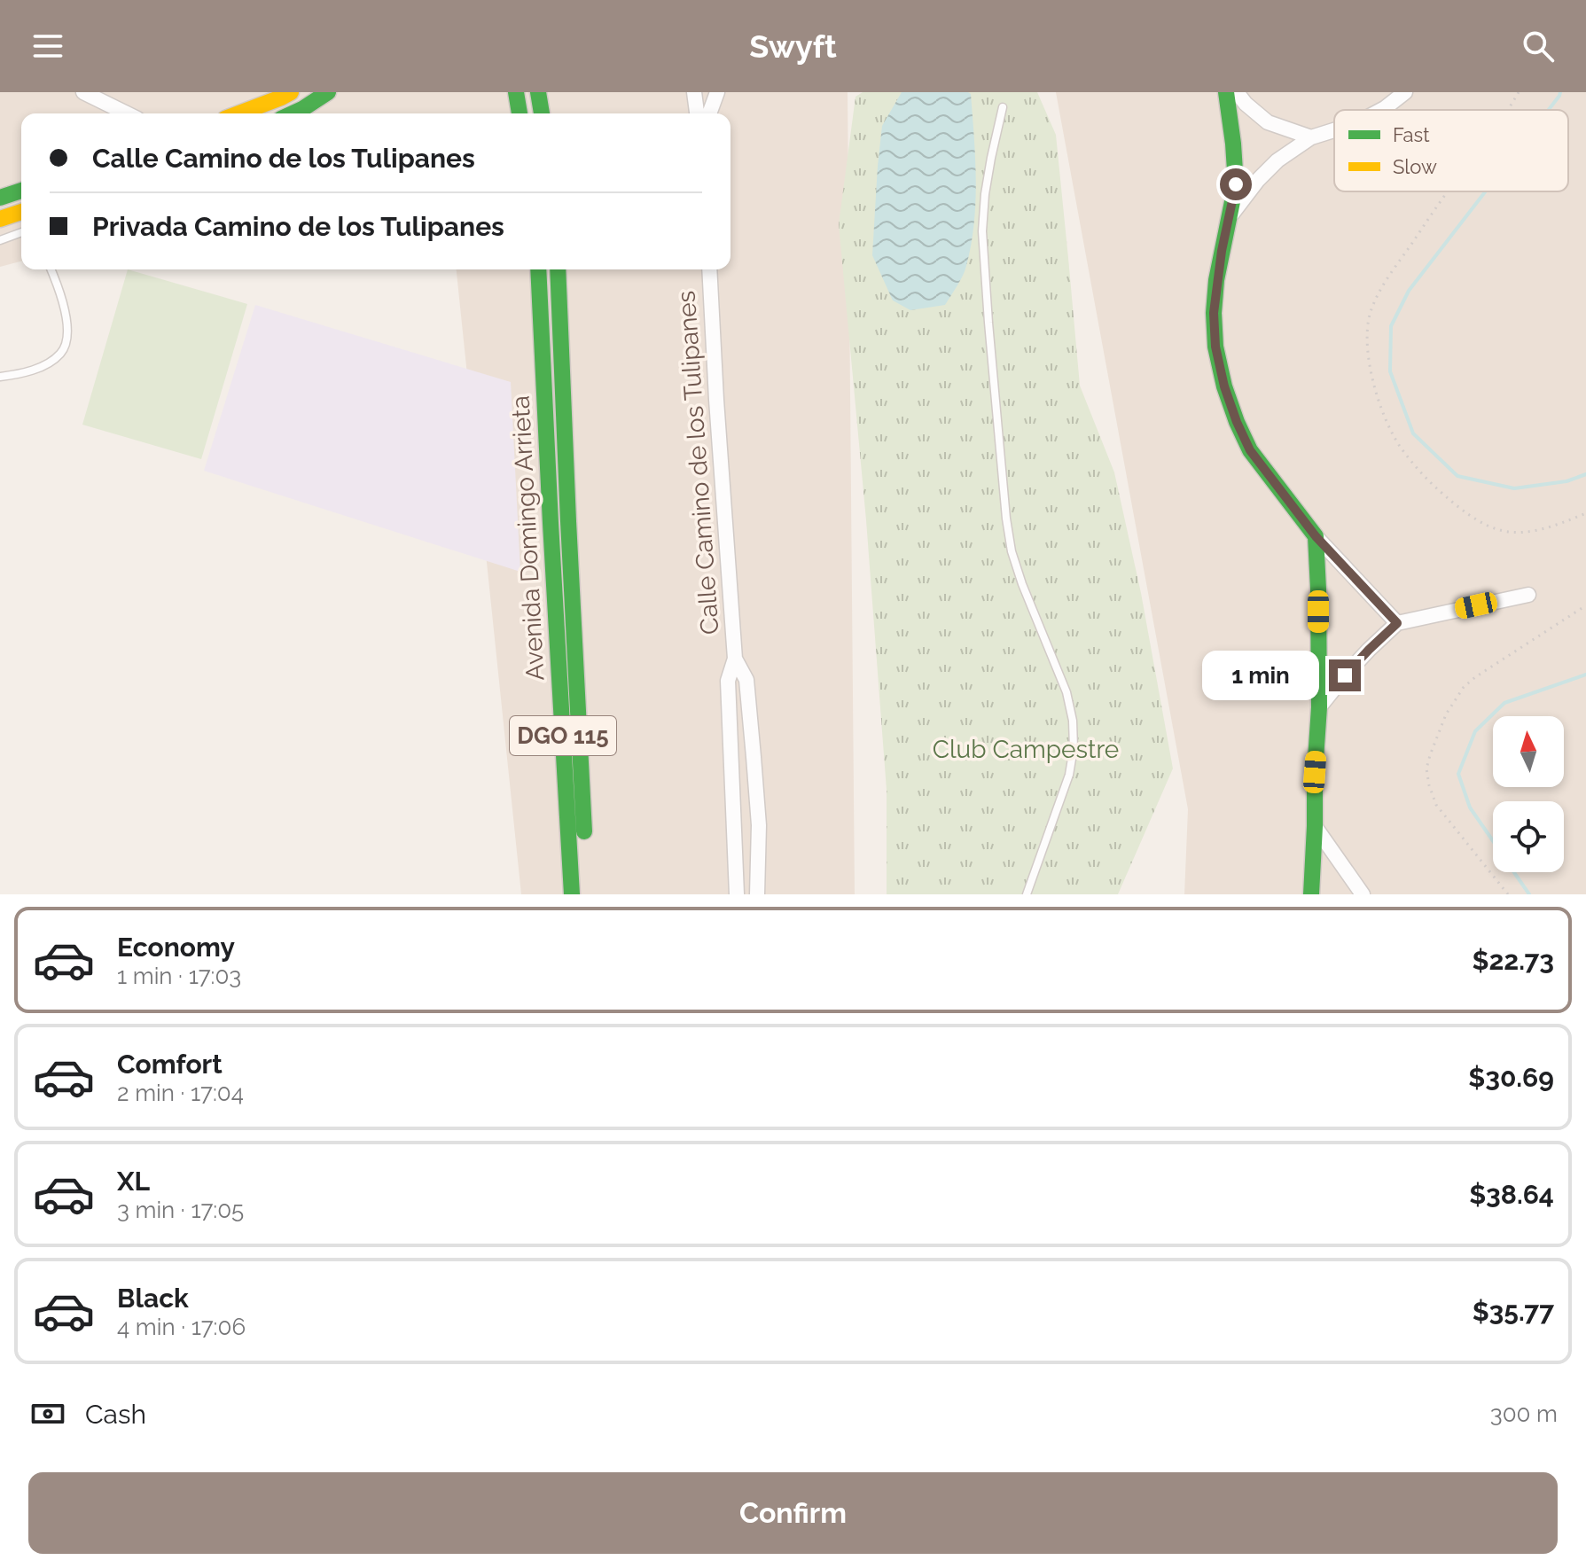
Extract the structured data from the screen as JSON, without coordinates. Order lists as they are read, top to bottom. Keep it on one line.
{"streets":{"main road":["Avenida Domingo Arrieta","DGO 115"],"street":["Calle Camino de los Tulipanes"]},"parks":["Club Campestre"],"legend":["Fast","Slow"],"north":"top","page":{"header":"Swyft","banner":["Calle Camino de los Tulipanes","Privada Camino de los Tulipanes"],"bubble":"1 min","list":[{"name":"Economy","note":"1 min · 17:03","value":"$22.73"},{"name":"Comfort","note":"2 min · 17:04","value":"$30.69"},{"name":"XL","note":"3 min · 17:05","value":"$38.64"},{"name":"Black","note":"4 min · 17:06","value":"$35.77"}],"pay":["Cash","300 m"],"buttons":"Confirm"}}
